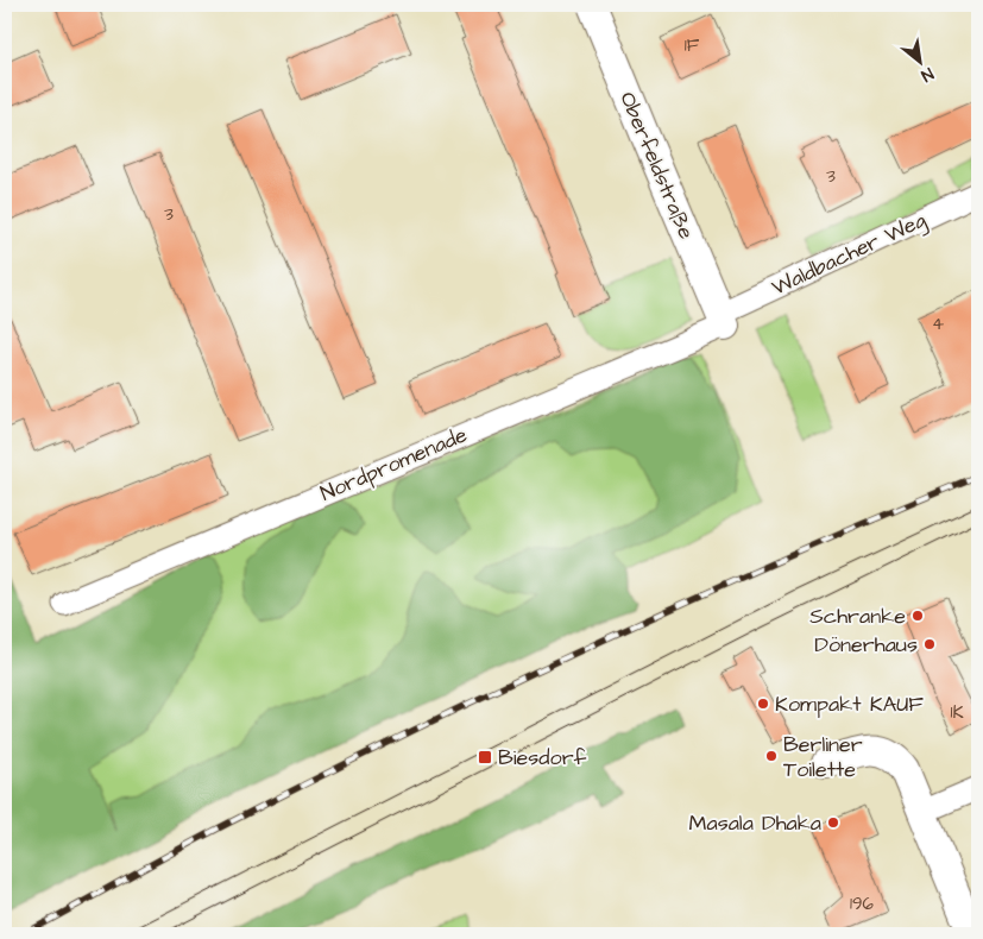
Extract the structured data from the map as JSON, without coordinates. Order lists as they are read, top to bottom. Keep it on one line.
{"streets":{"street":["Oberfeldstraße","Waldbacher Weg","Nordpromenade"]},"crossings":[["Oberfeldstraße","Waldbacher Weg"],["Oberfeldstraße","Nordpromenade"],["Waldbacher Weg","Nordpromenade"]],"places":{"other":["Schranke","Dönerhaus","Kompakt KAUF","Berliner Toilette","Masala Dhaka"],"transit":["Biesdorf"]},"house_numbers":["1F","3","3","4","1K","196"],"north":"bottom right"}
